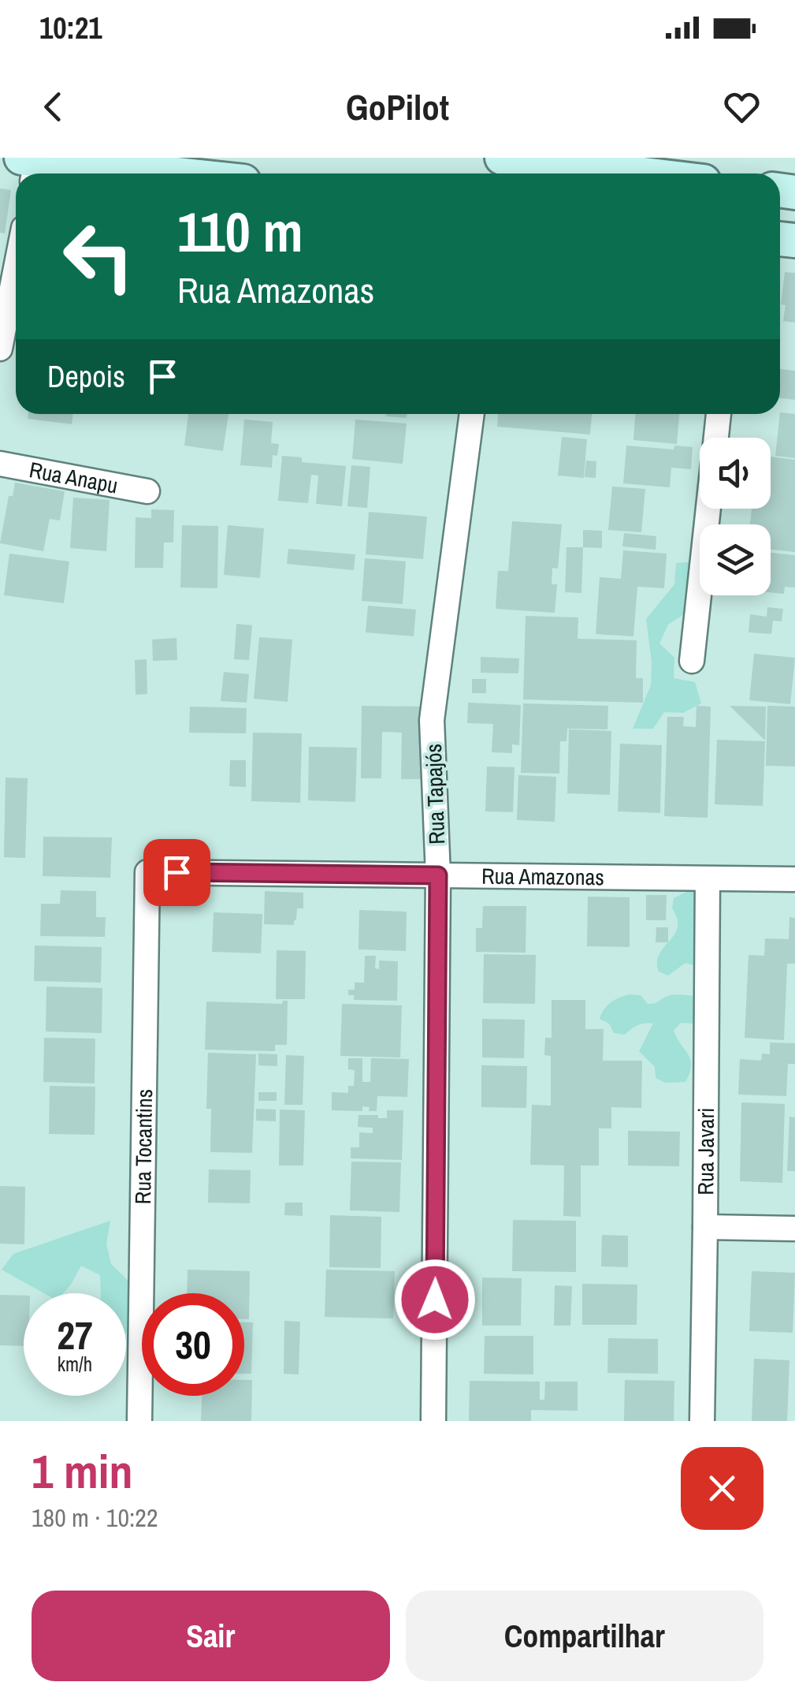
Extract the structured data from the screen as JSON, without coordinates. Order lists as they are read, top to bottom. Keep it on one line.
{"streets":{"street":["Rua Anapu","Rua Tapajós","Rua Amazonas","Rua Tocantins","Rua Javari"]},"crossings":[["Rua Tapajós","Rua Amazonas"],["Rua Amazonas","Rua Tocantins"],["Rua Amazonas","Rua Javari"]],"page":{"status":"10:21","header":"GoPilot","turn":["110 m","Rua Amazonas"],"then":"Depois","speed":"27 km/h","limit":"30","heading":["1 min","180 m · 10:22"],"buttons":["Sair","Compartilhar"]}}
